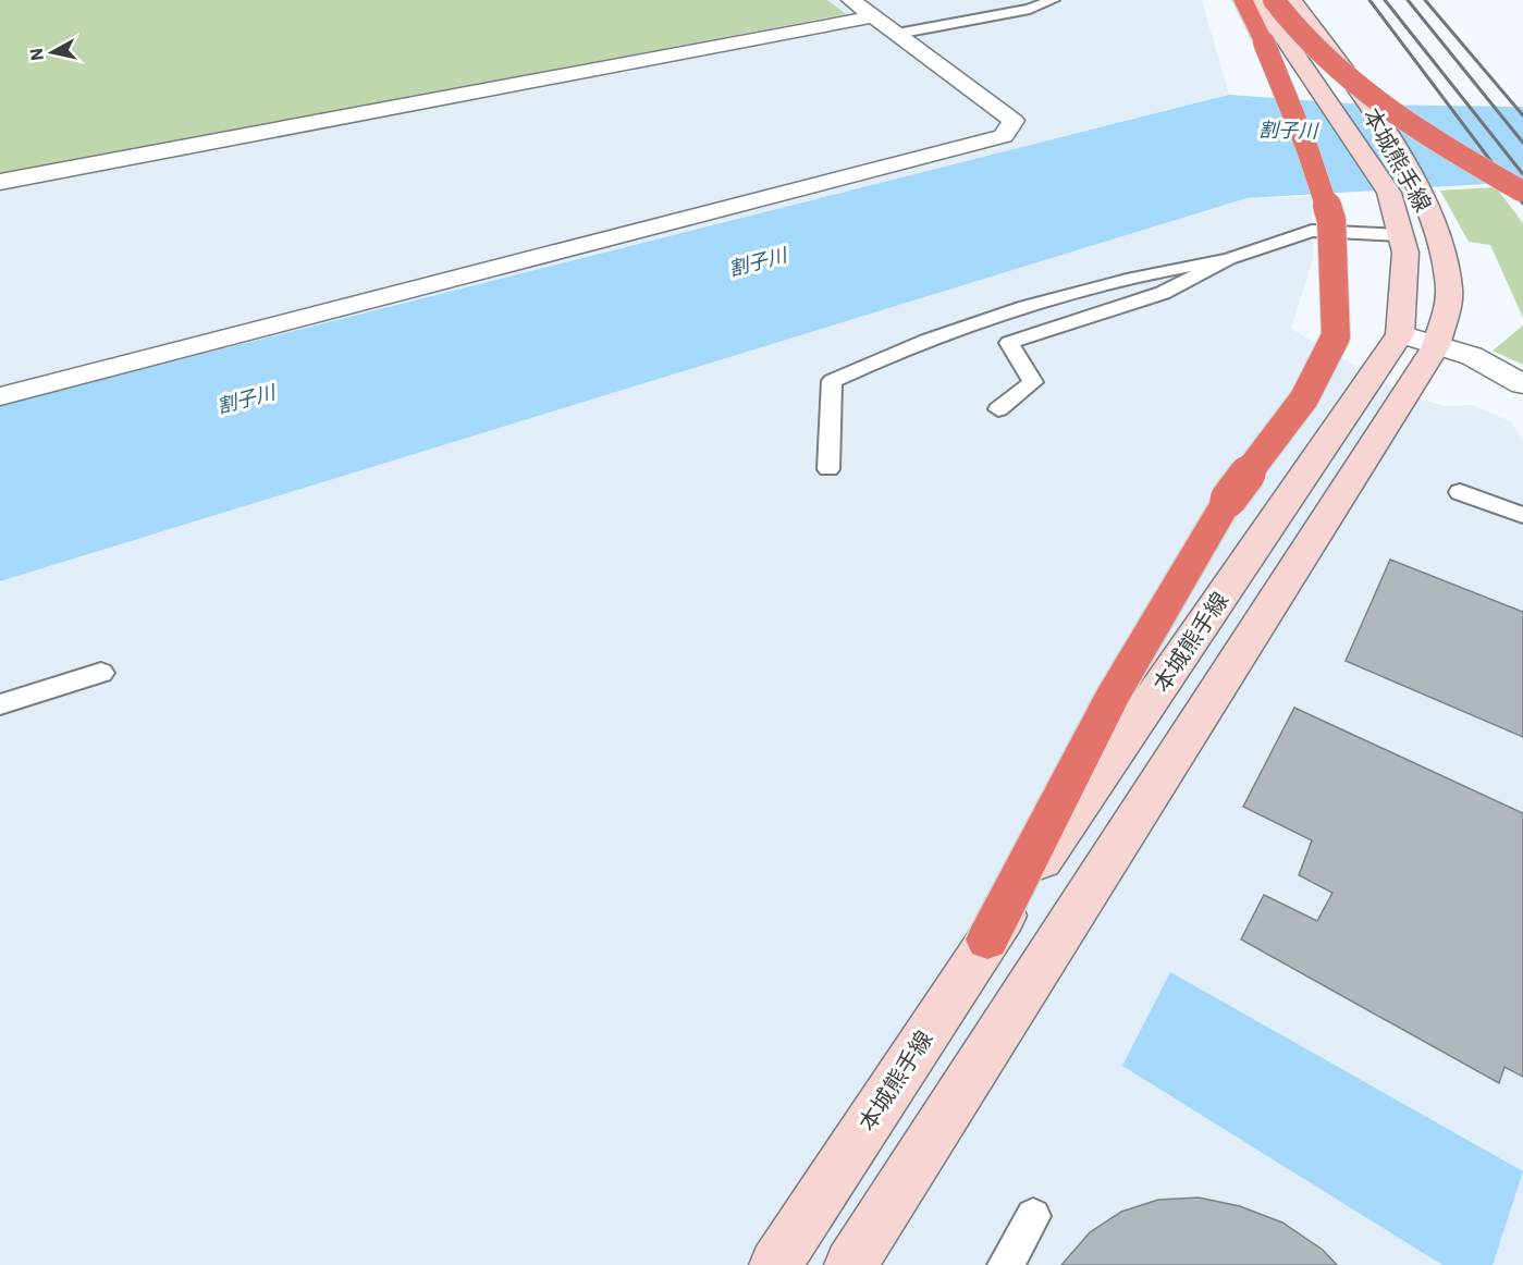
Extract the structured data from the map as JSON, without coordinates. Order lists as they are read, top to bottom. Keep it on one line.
{"streets":{"main road":["本城熊手線"]},"water":["割子川"],"north":"left"}
